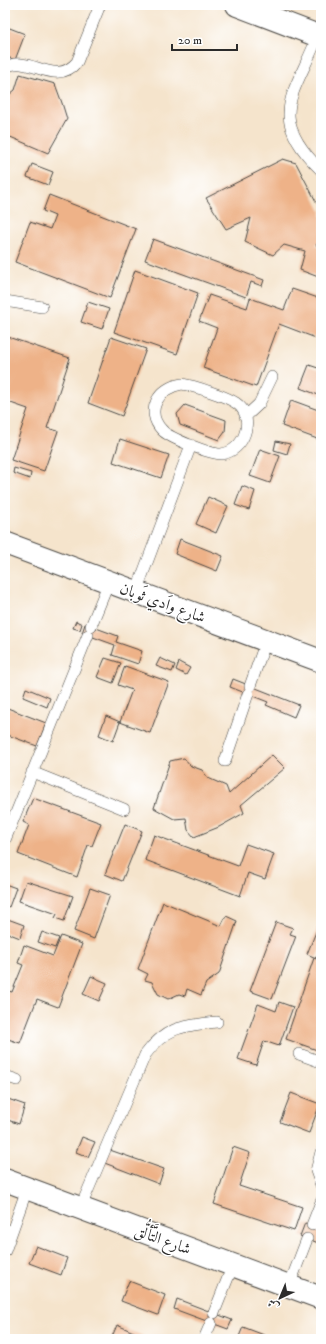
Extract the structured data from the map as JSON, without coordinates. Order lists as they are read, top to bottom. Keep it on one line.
{"streets":{"street":["شارع واَدي ثَوبان","شارع التَّألُّق"]},"scale_bar":"20 m","north":"bottom left"}
